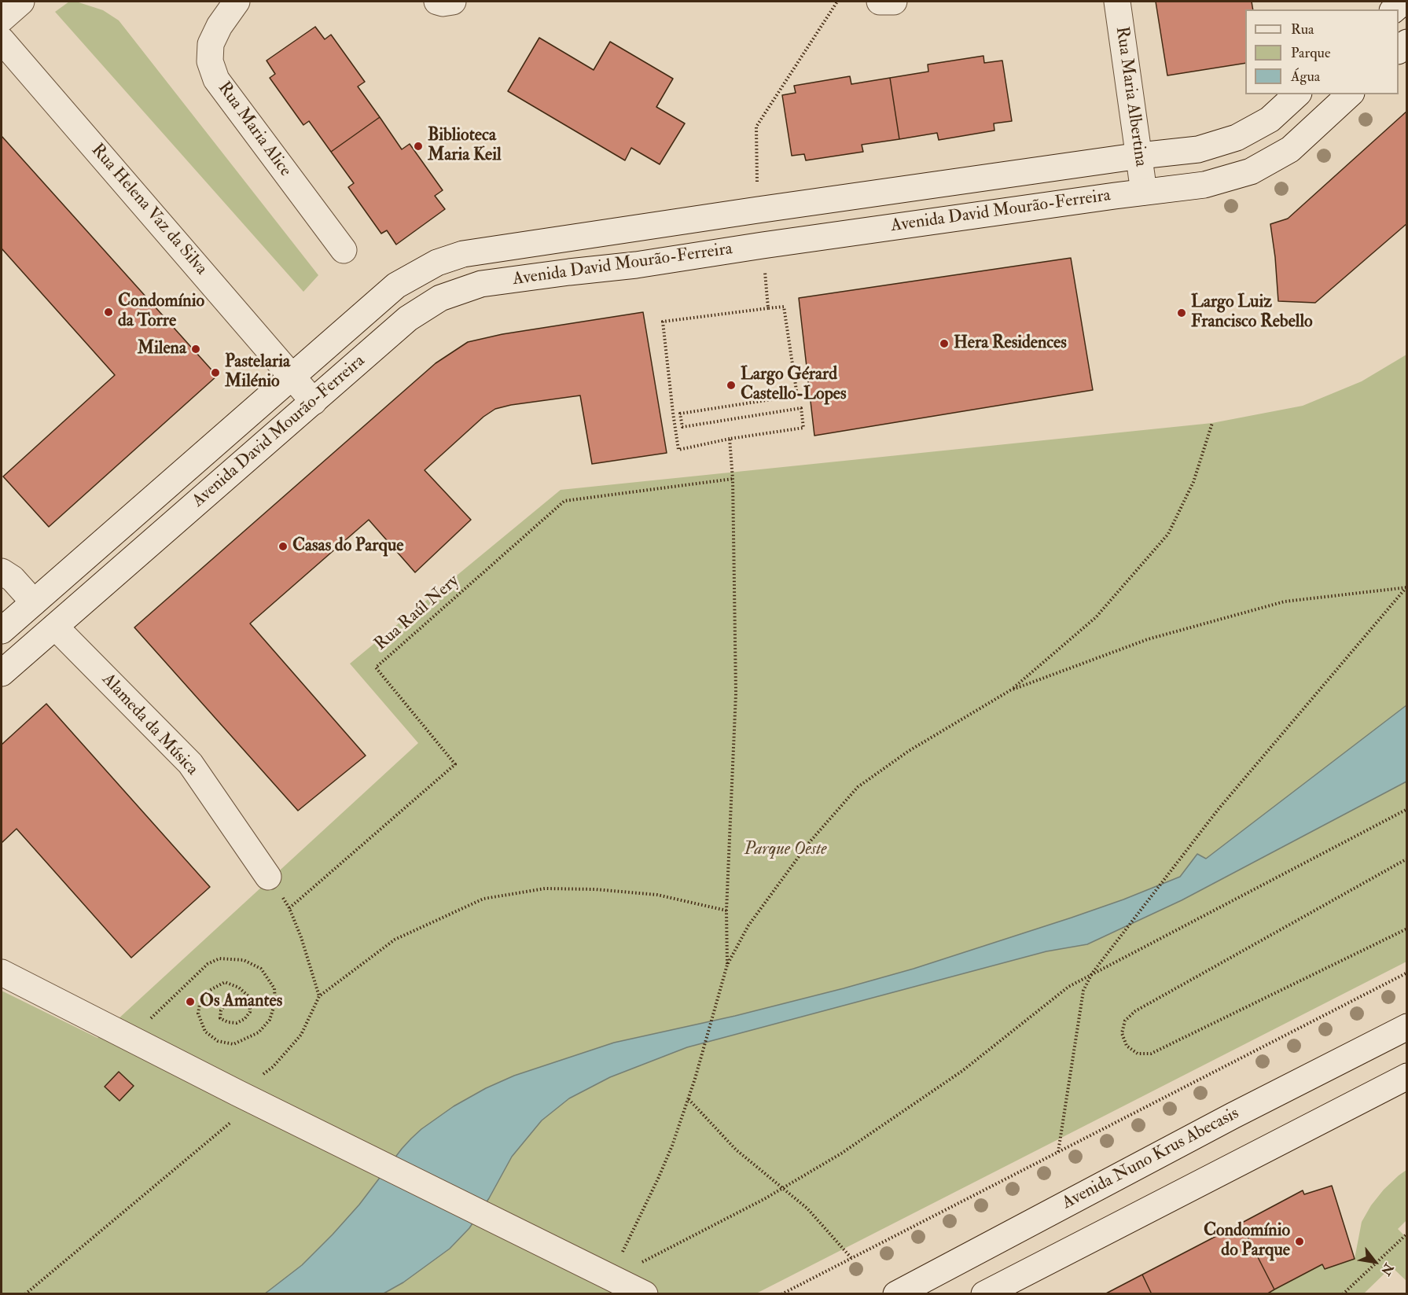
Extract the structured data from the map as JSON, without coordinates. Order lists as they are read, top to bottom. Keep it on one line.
{"streets":{"street":["Rua Maria Albertina","Rua Maria Alice","Rua Helena Vaz da Silva","Avenida David Mourão-Ferreira","Alameda da Música","Avenida Nuno Krus Abecasis"],"path":["Rua Raúl Nery"]},"crossings":[["Rua Maria Albertina","Avenida David Mourão-Ferreira"],["Rua Helena Vaz da Silva","Avenida David Mourão-Ferreira"],["Avenida David Mourão-Ferreira","Alameda da Música"]],"parks":["Parque Oeste"],"places":["Biblioteca Maria Keil","Condomínio da Torre","Largo Luiz Francisco Rebello","Hera Residences","Milena","Pastelaria Milénio","Largo Gérard Castello-Lopes","Casas do Parque","Os Amantes","Condomínio do Parque"],"legend":["Rua","Parque","Água"],"north":"bottom right"}
